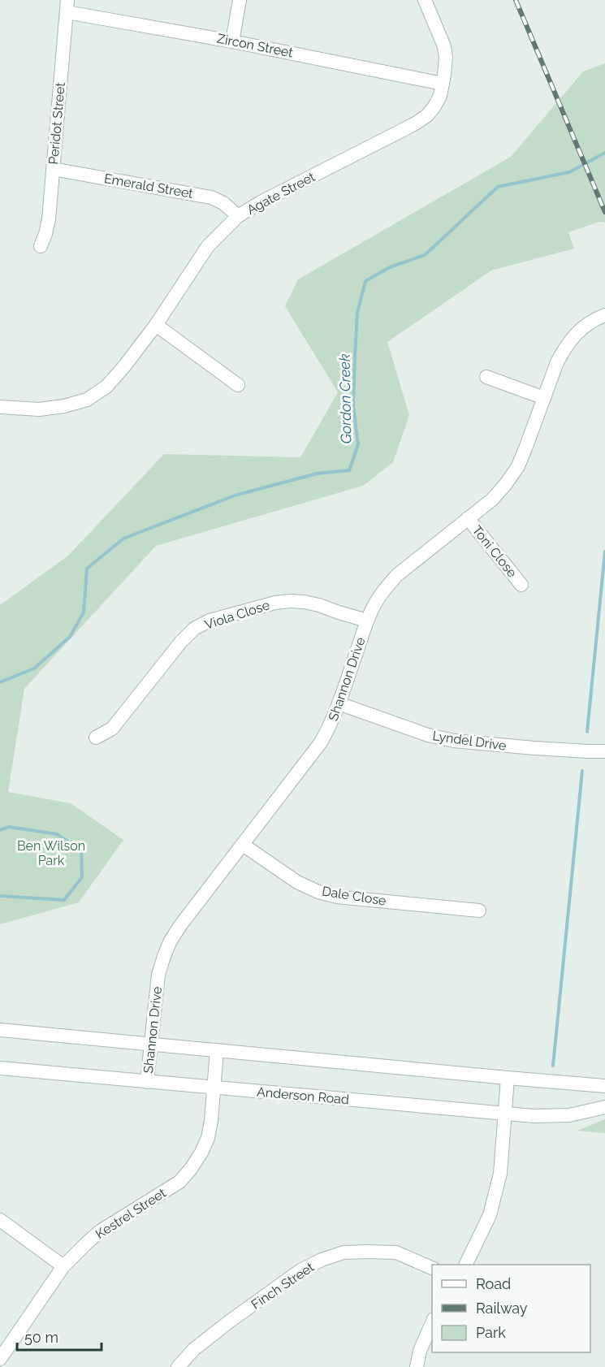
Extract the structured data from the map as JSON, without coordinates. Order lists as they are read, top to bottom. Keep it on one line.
{"streets":{"street":["Zircon Street","Peridot Street","Emerald Street","Agate Street","Toni Close","Viola Close","Shannon Drive","Lyndel Drive","Dale Close","Anderson Road","Kestrel Street","Finch Street"]},"crossings":[["Zircon Street","Peridot Street"],["Zircon Street","Agate Street"],["Peridot Street","Emerald Street"],["Emerald Street","Agate Street"],["Toni Close","Shannon Drive"],["Viola Close","Shannon Drive"],["Shannon Drive","Lyndel Drive"],["Shannon Drive","Dale Close"],["Shannon Drive","Anderson Road"],["Anderson Road","Kestrel Street"]],"water":["Gordon Creek"],"parks":["Ben Wilson Park"],"legend":["Road","Railway","Park"],"scale_bar":"50 m"}
